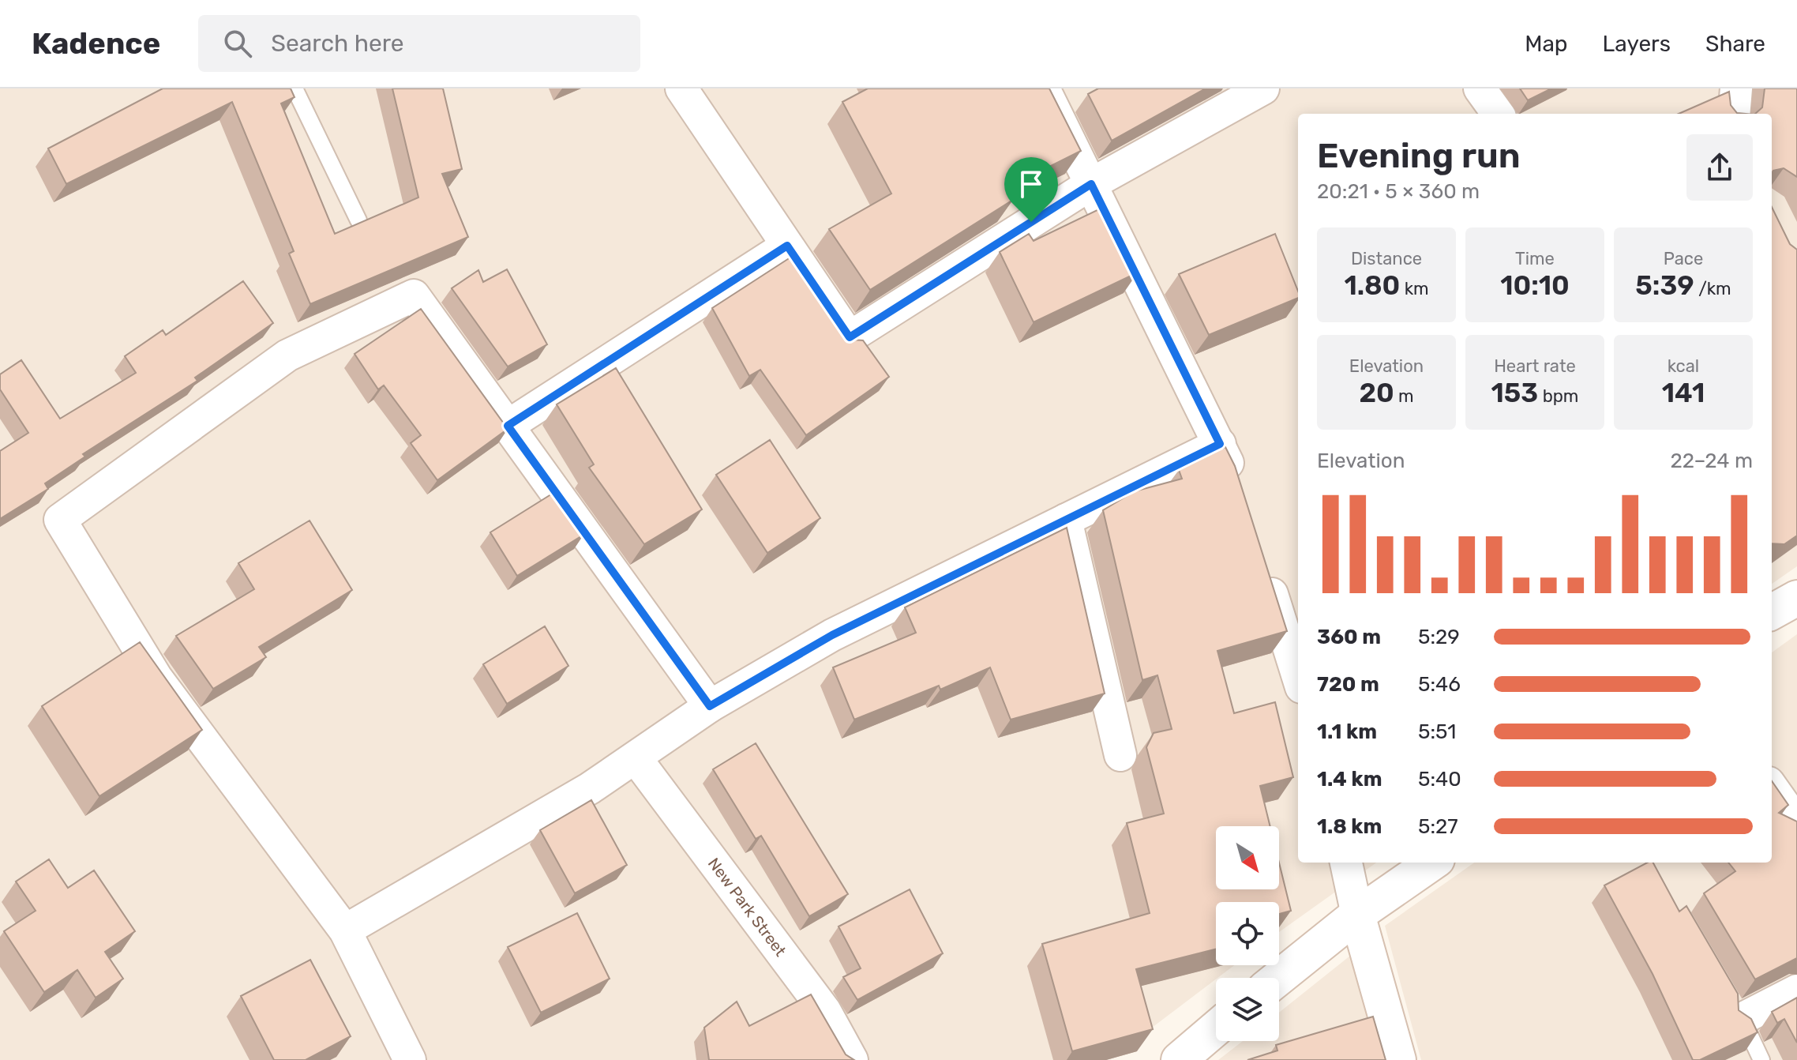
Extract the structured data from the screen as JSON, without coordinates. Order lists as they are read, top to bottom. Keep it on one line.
{"streets":{"street":["New Park Street"]},"north":"bottom right","page":{"header":"Kadence","search":"Search here","nav":["Map","Layers","Share"],"heading":["Evening run","20:21 · 5 × 360 m"],"stats":[["Distance","1.80 km"],["Time","10:10"],["Pace","5:39 /km"],["Elevation","20 m"],["Heart rate","153 bpm"],["kcal","141"]],"chart":["Elevation","22–24 m"],"list":[{"name":"360 m","note":"5:29"},{"name":"720 m","note":"5:46"},{"name":"1.1 km","note":"5:51"},{"name":"1.4 km","note":"5:40"},{"name":"1.8 km","note":"5:27"}]}}
